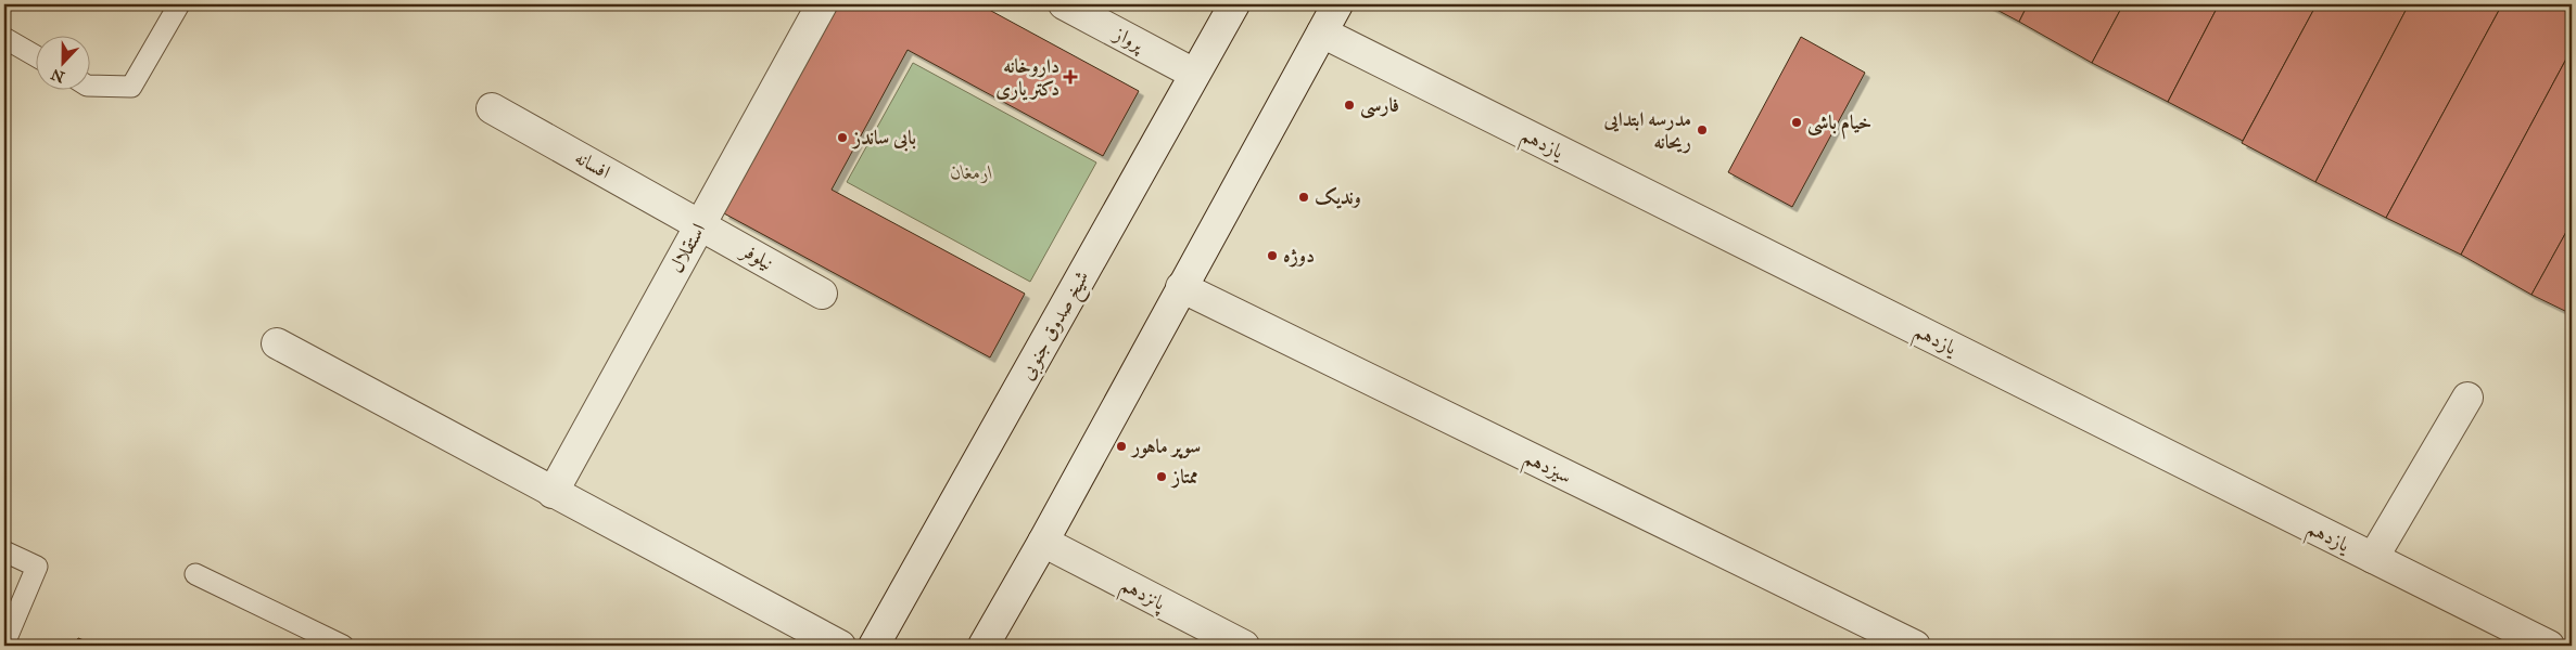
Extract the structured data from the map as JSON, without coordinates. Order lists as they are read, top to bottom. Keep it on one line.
{"streets":{"street":["پرواز","یازدهم","افسانه","استقلال","نیلوفر","شیخ صدوق جنوبی","سیزدهم","پانزدهم"]},"crossings":[["پرواز","شیخ صدوق جنوبی"],["افسانه","استقلال"],["افسانه","نیلوفر"],["استقلال","نیلوفر"]],"parks":["ارمغان"],"places":{"health":["داروخانه دکتر یاری"],"other":["فارسی","خیام باشی","مدرسه ابتدایی ریحانه","بابی ساندز","وندیک","دوژه","سوپر ماهور","ممتاز"]},"north":"bottom"}
